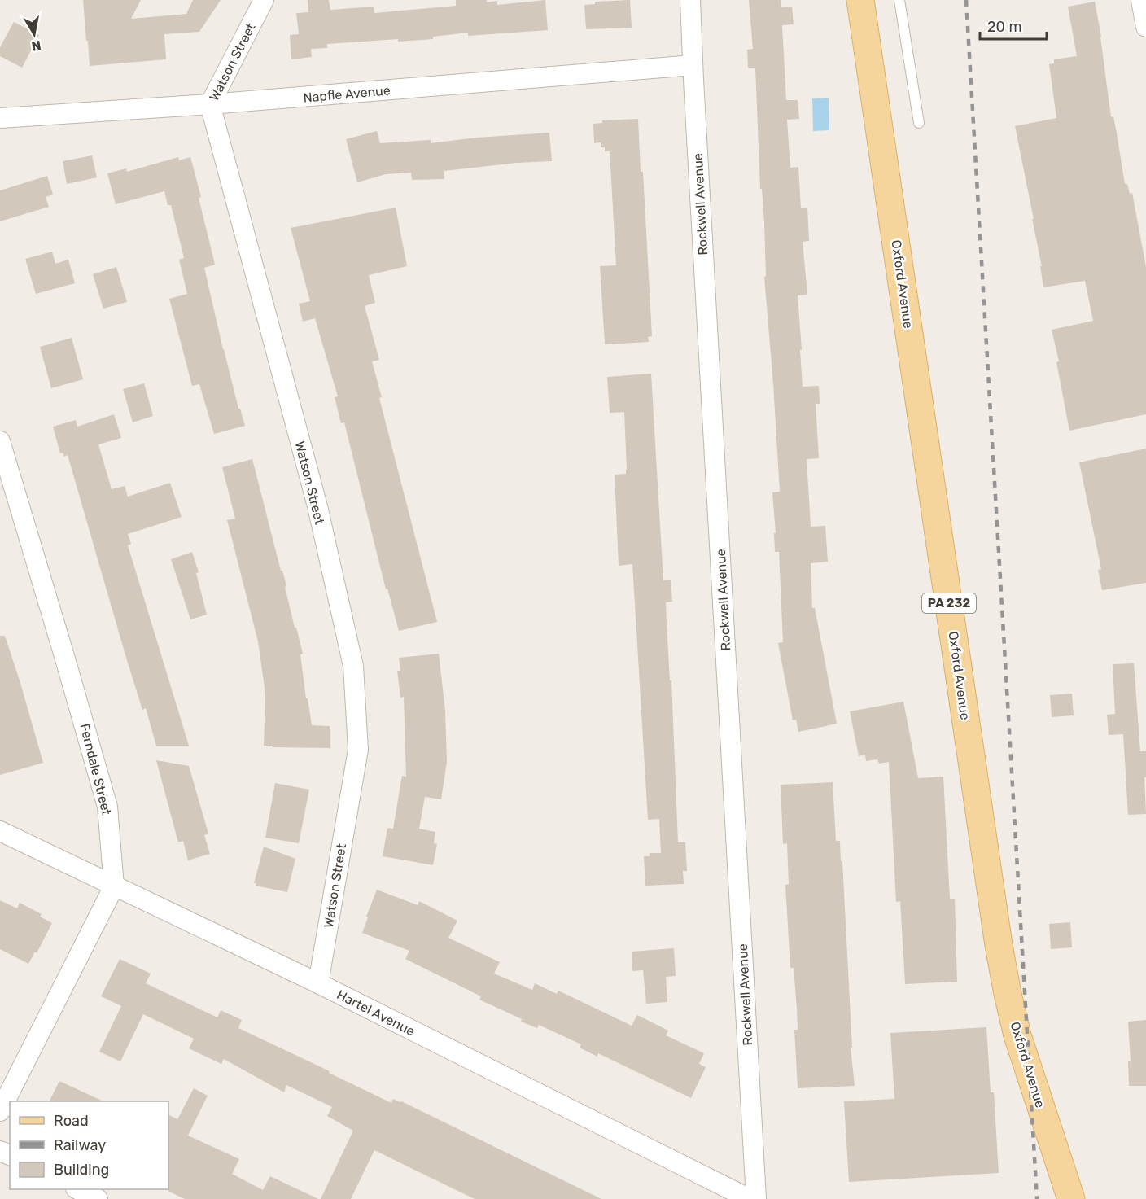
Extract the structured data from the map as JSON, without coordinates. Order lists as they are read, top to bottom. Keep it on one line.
{"streets":{"main road":["Oxford Avenue","PA 232"],"street":["Watson Street","Napfle Avenue","Rockwell Avenue","Ferndale Street","Hartel Avenue"]},"crossings":[["Watson Street","Napfle Avenue"],["Watson Street","Hartel Avenue"],["Napfle Avenue","Rockwell Avenue"],["Ferndale Street","Hartel Avenue"]],"legend":["Road","Railway","Building"],"scale_bar":"20 m","north":"bottom"}
